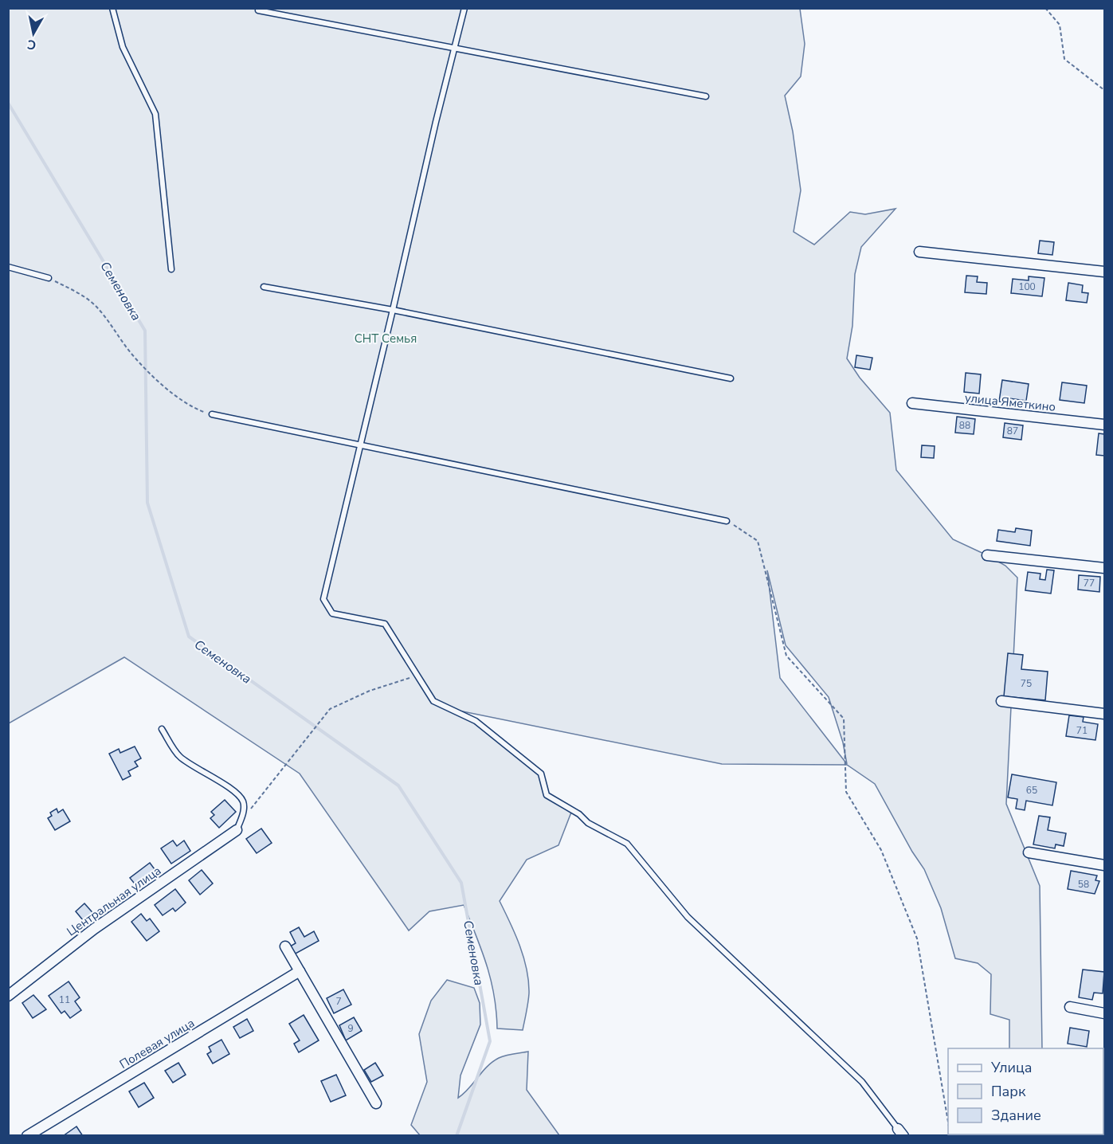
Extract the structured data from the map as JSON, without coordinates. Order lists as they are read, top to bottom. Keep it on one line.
{"streets":{"street":["улица Яметкино","Центральная улица","Полевая улица"]},"water":["Семеновка"],"parks":["СНТ Семья"],"house_numbers":["100","88","87","77","75","71","65","58","11","7","9"],"legend":["Улица","Парк","Здание"],"north":"bottom"}
